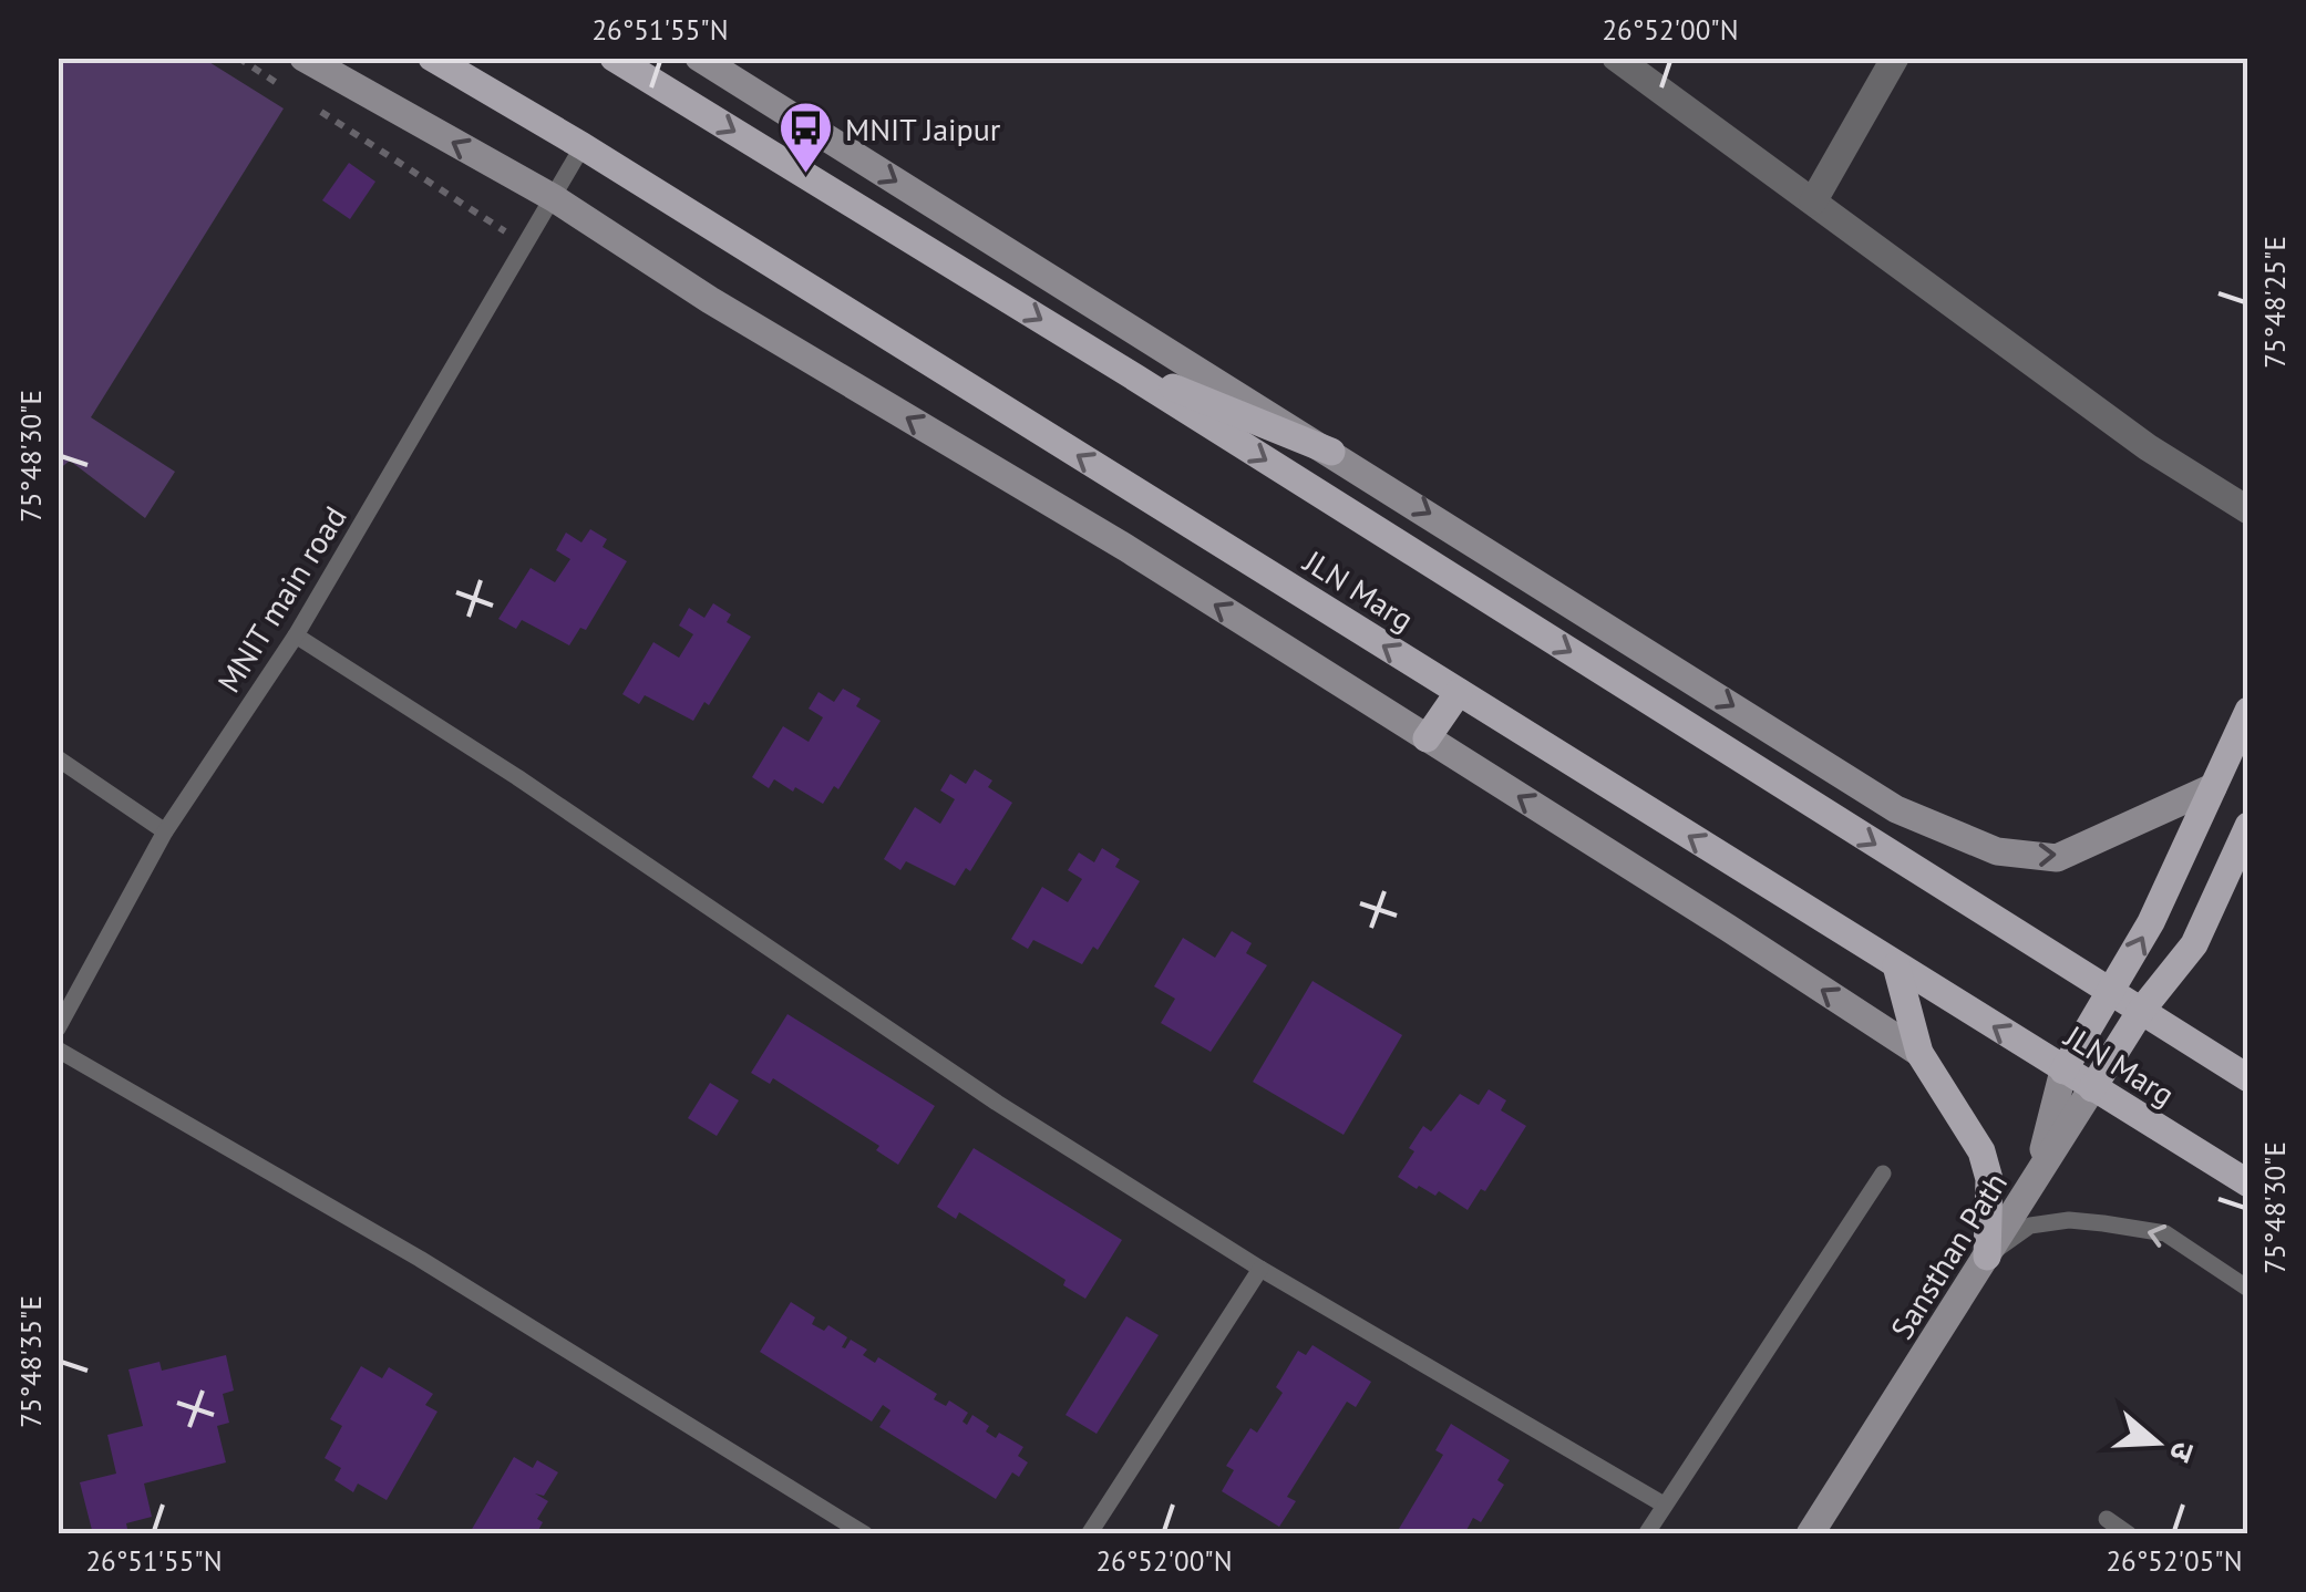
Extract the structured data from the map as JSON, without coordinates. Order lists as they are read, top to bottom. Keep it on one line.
{"streets":{"main road":["JLN Marg","Sansthan Path"],"lane":["MNIT main road"]},"crossings":[["JLN Marg","MNIT main road"],["JLN Marg","Sansthan Path"]],"places":{"bus stop":["MNIT Jaipur"]},"north":"right","coordinates":["26°51'55\"N","26°52'00\"N","75°48'25\"E","75°48'30\"E","75°48'35\"E","26°52'05\"N"]}
